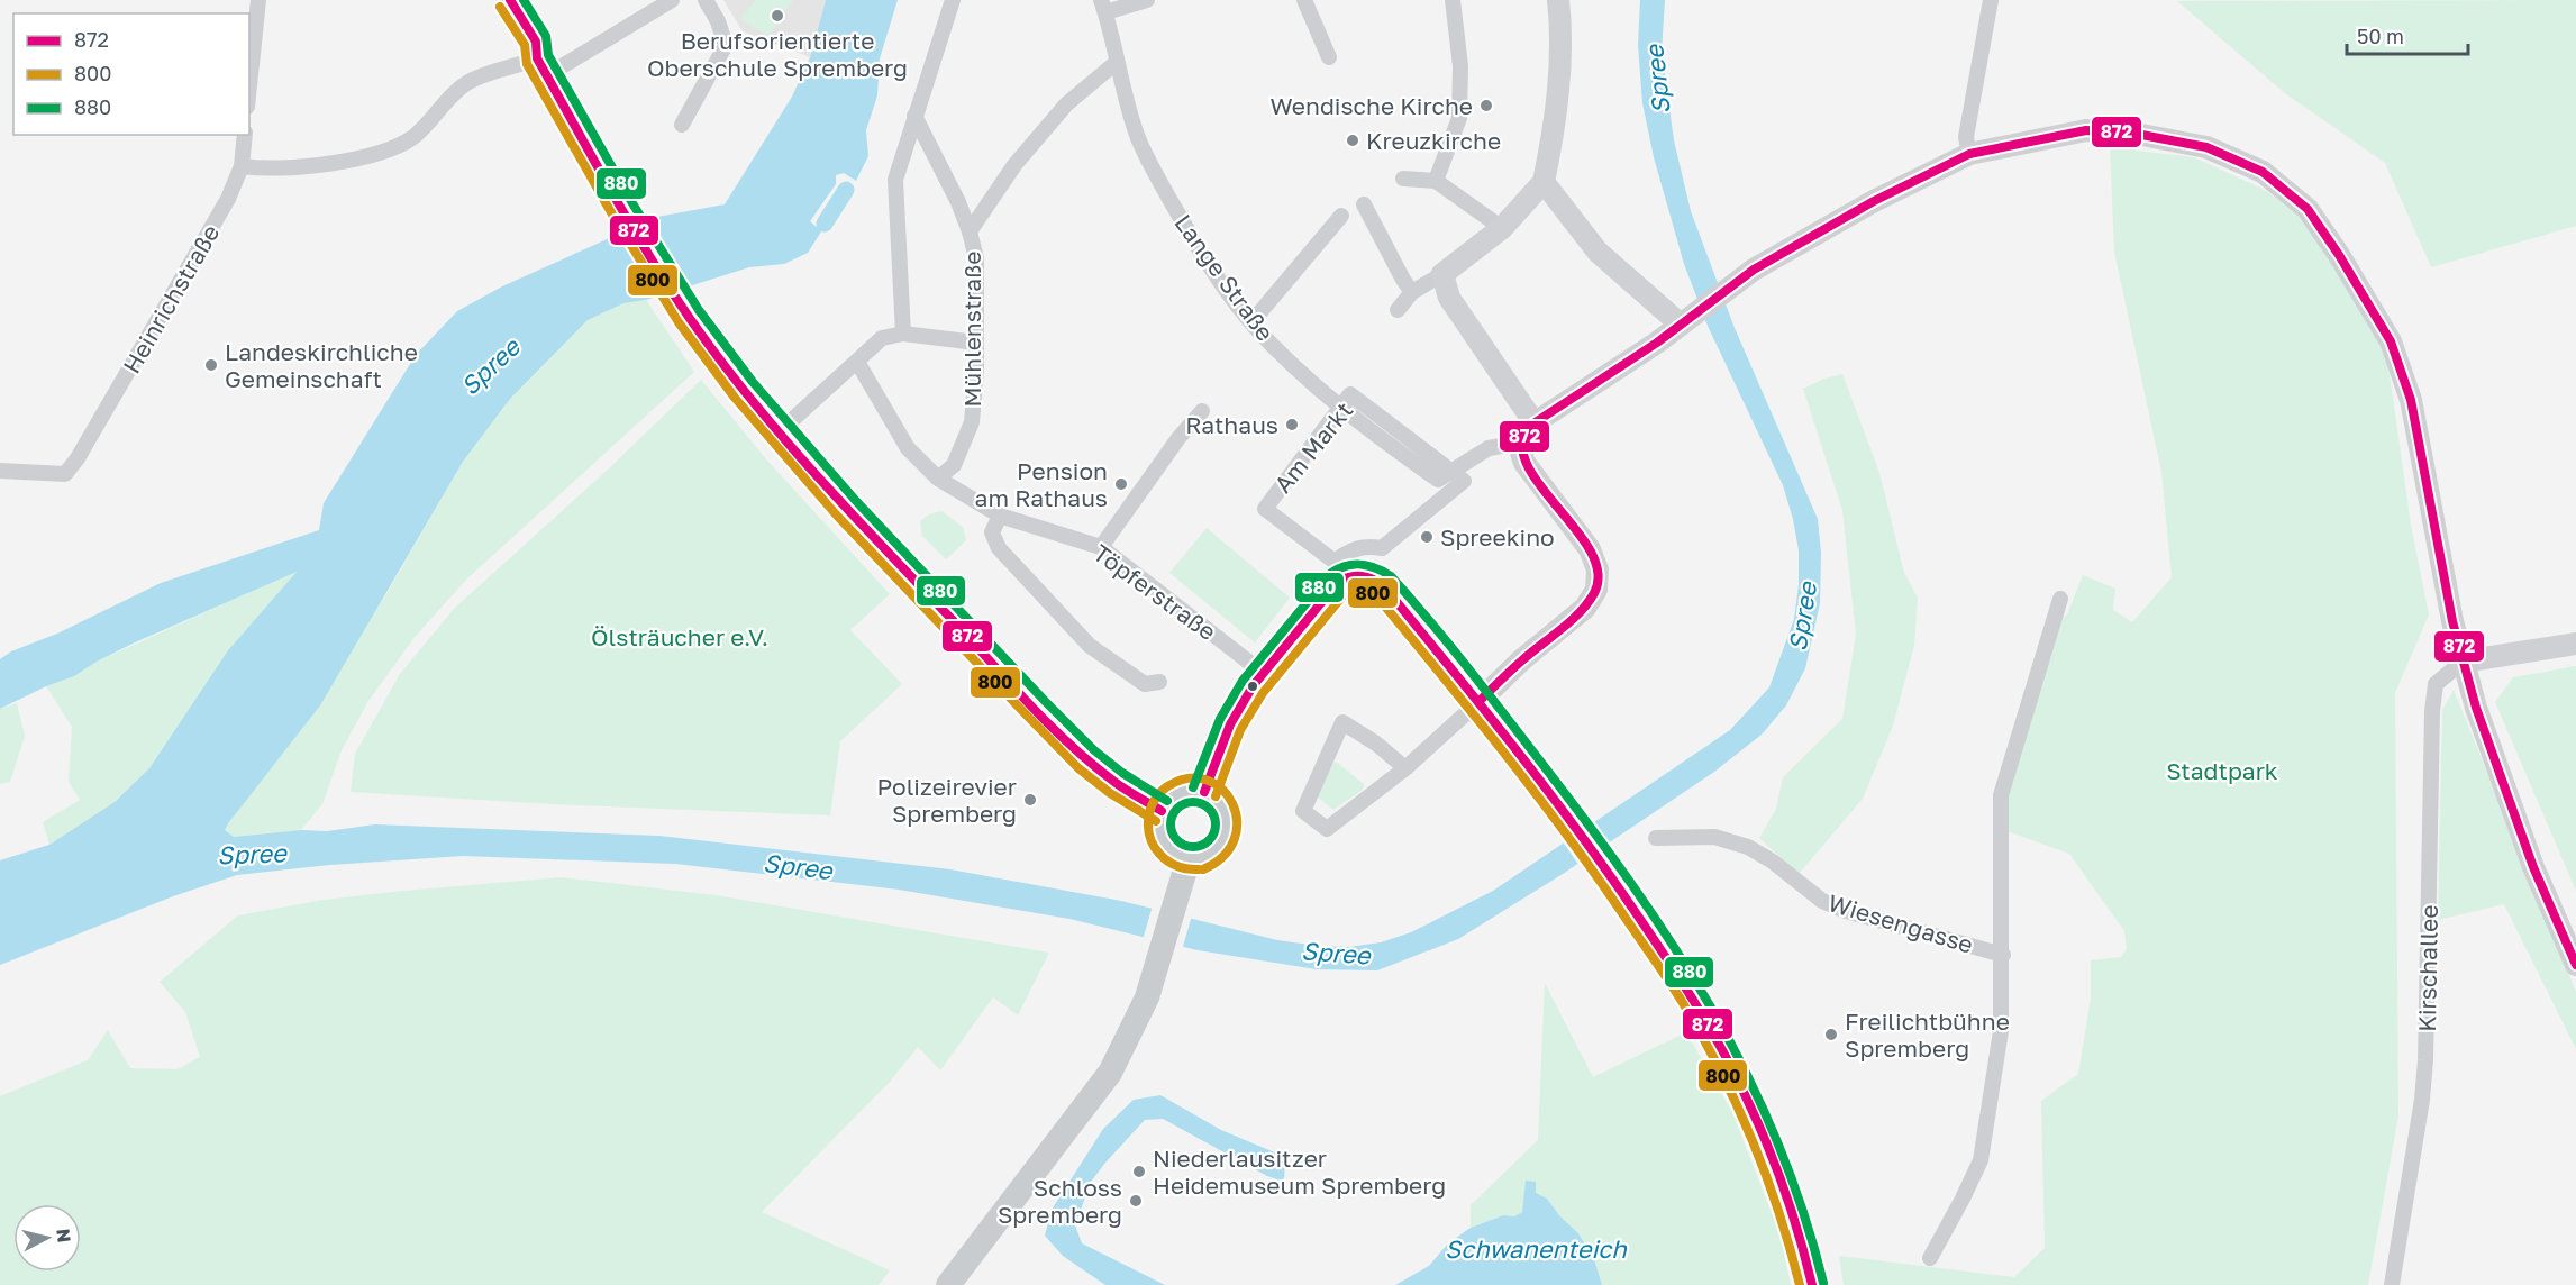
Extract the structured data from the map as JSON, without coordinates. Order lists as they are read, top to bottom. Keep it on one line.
{"streets":{"street":["Lange Straße","Heinrichstraße","Mühlenstraße","Am Markt","Töpferstraße","Wiesengasse","Kirschallee"]},"crossings":[["Lange Straße","Mühlenstraße"],["Lange Straße","Am Markt"],["Mühlenstraße","Töpferstraße"]],"water":["Spree","Schwanenteich"],"parks":["Ölsträucher e.V.","Stadtpark"],"places":["Berufsorientierte Oberschule Spremberg","Wendische Kirche","Kreuzkirche","Landeskirchliche Gemeinschaft","Rathaus","Pension am Rathaus","Spreekino","Polizeirevier Spremberg","Freilichtbühne Spremberg","Niederlausitzer Heidemuseum Spremberg","Schloss Spremberg"],"lines":["transit line 872","transit line 880","transit line 800"],"legend":["872","800","880"],"scale_bar":"50 m","north":"right"}
